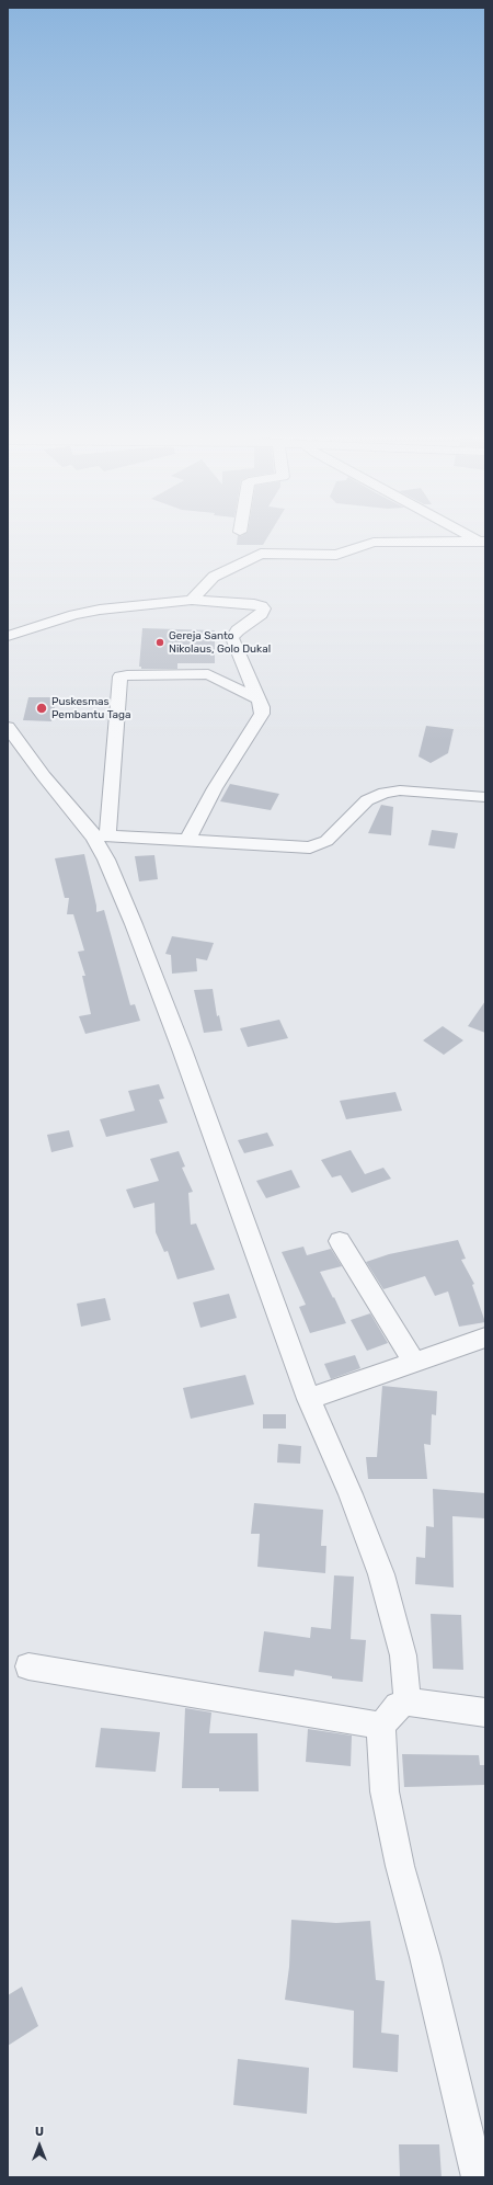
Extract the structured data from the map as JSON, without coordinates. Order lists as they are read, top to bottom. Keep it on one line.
{"places":["Gereja Santo Nikolaus, Golo Dukal","Puskesmas Pembantu Taga"],"north":"top"}
